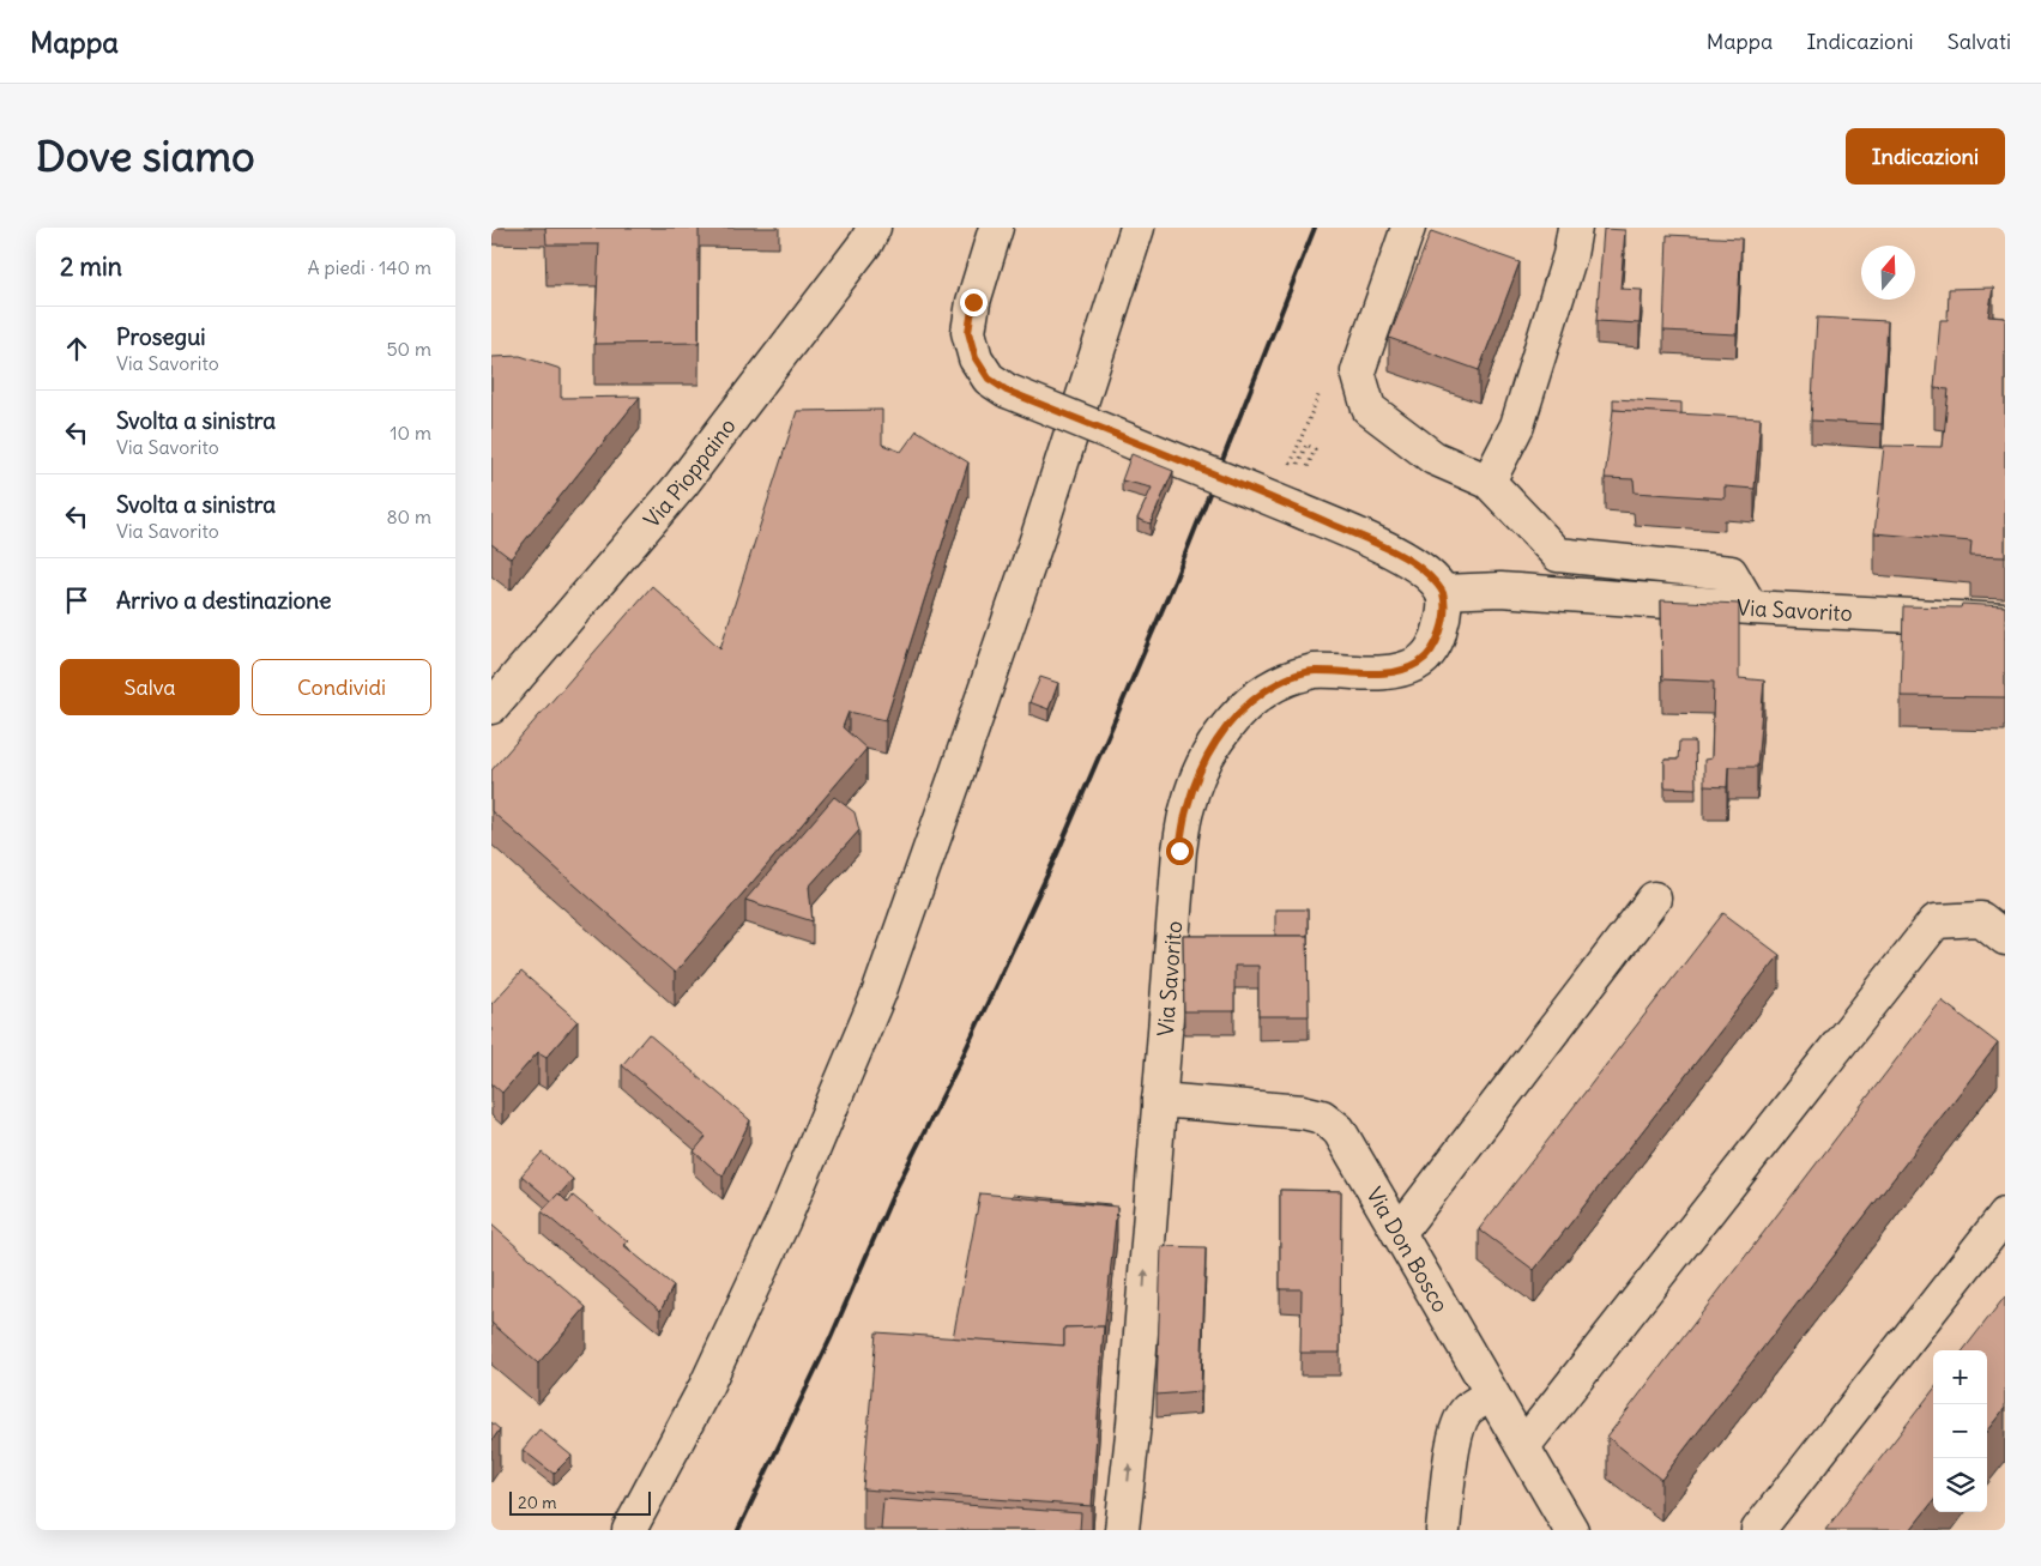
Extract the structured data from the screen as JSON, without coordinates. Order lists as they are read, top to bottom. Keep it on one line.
{"streets":{"main road":["Via Pioppaino","Via Savorito","Via Don Bosco"]},"crossings":[["Via Savorito","Via Don Bosco"]],"scale_bar":"20 m","north":"top","page":{"header":"Mappa","nav":["Mappa","Indicazioni","Salvati"],"buttons":["Indicazioni",["Salva","Condividi"]],"title":"Dove siamo","heading":["2 min","A piedi · 140 m"],"list":[["Prosegui","Via Savorito","50 m"],["Svolta a sinistra","Via Savorito","10 m"],["Svolta a sinistra","Via Savorito","80 m"],"Arrivo a destinazione"],"map_buttons":["+","−"],"scale":"20 m"}}
